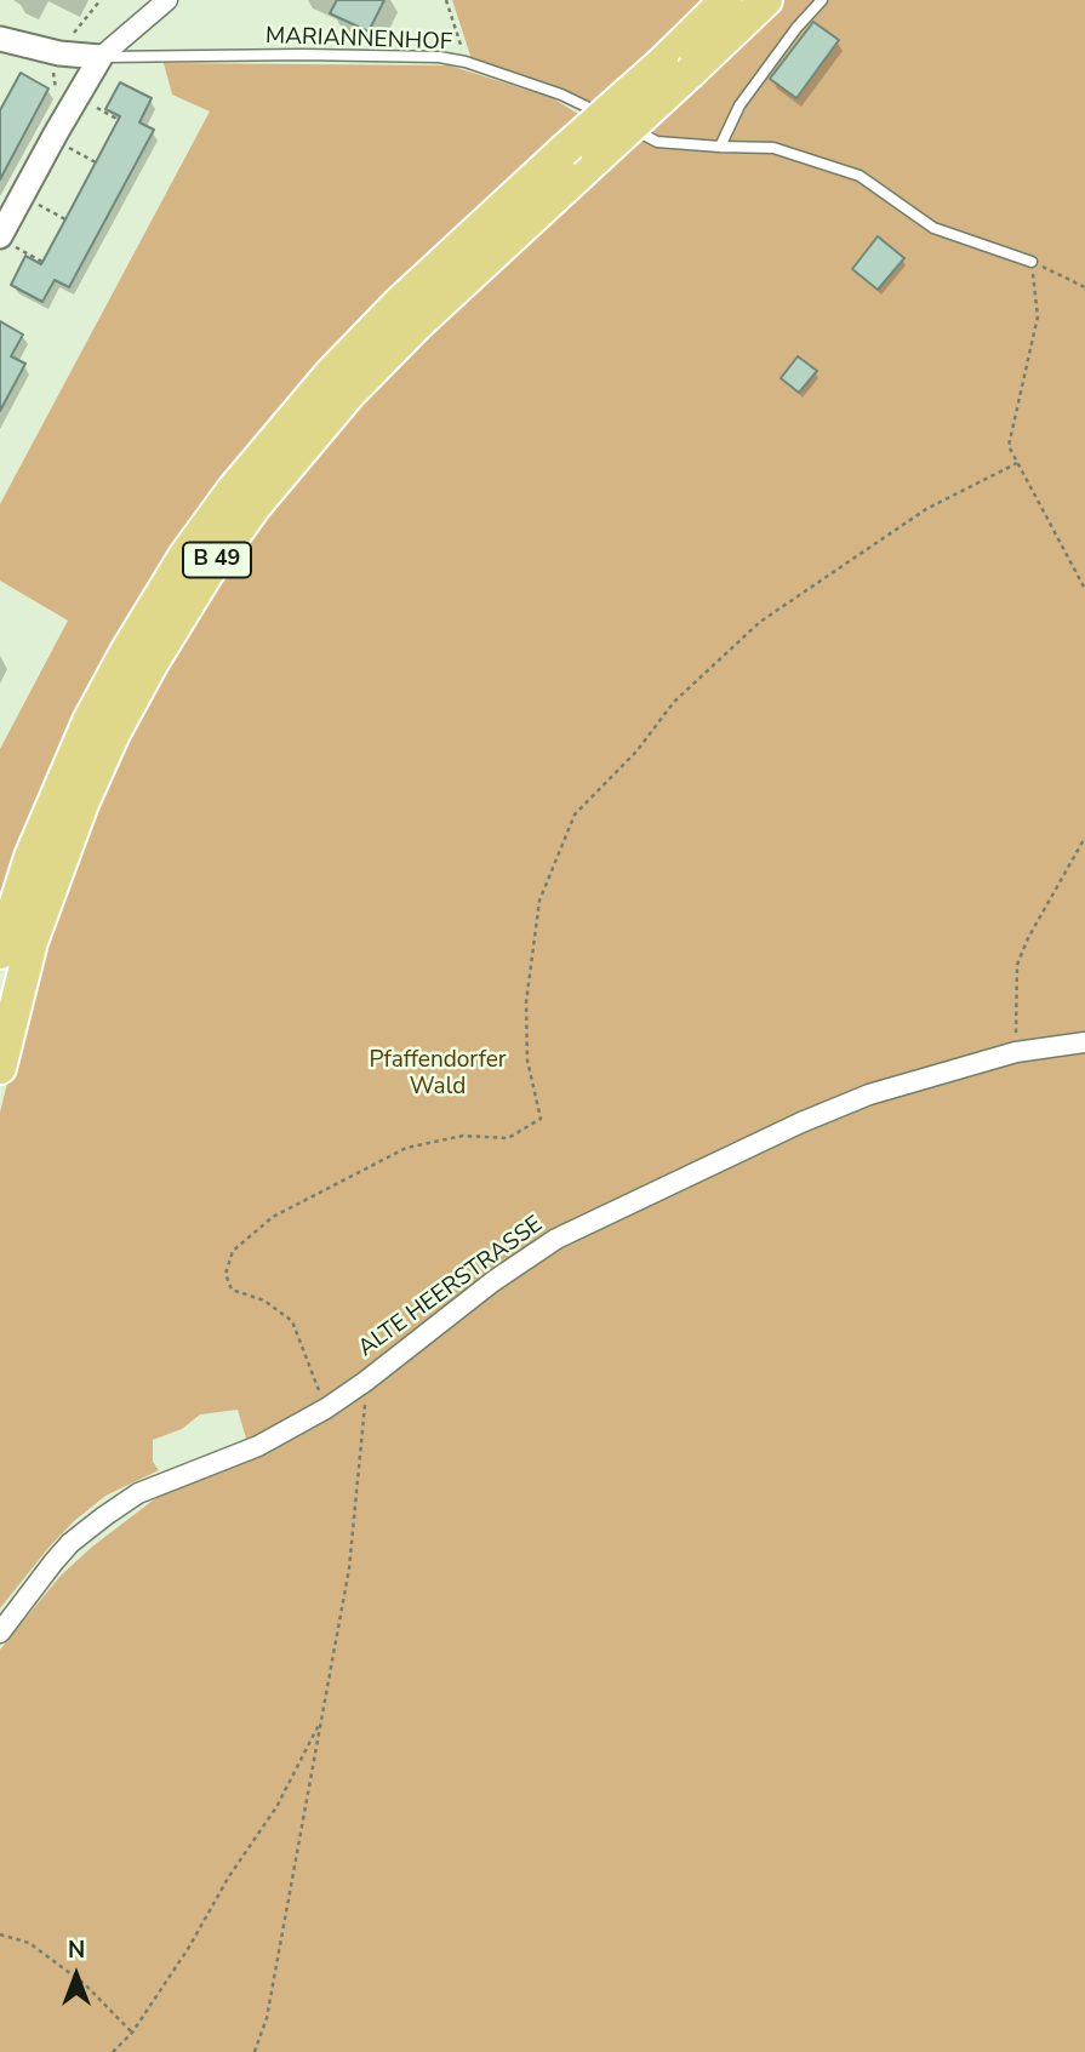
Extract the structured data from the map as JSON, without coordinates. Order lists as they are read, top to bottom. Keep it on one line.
{"streets":{"highway":["B 49"],"street":["ALTE HEERSTRASSE"],"lane":["MARIANNENHOF"]},"parks":["Pfaffendorfer Wald"],"north":"top"}
